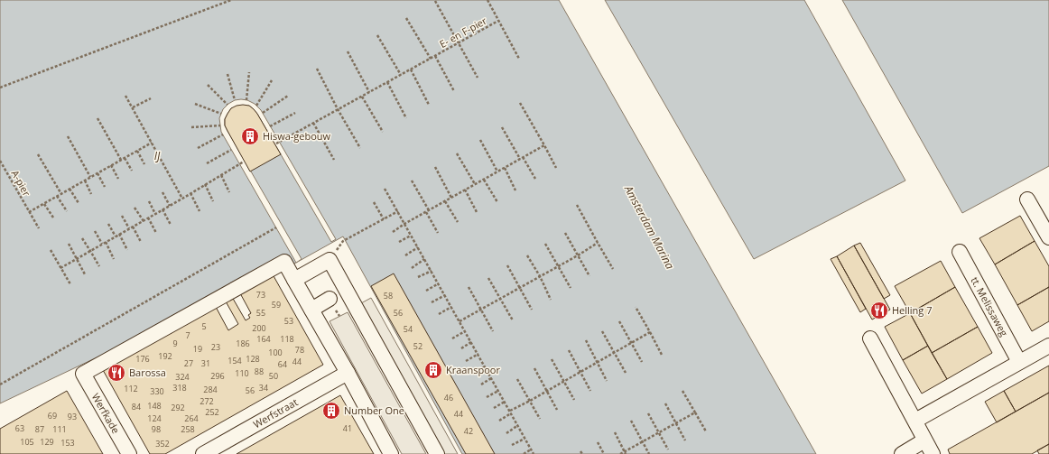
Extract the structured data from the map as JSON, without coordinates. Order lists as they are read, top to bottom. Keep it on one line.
{"streets":{"street":["tt. Melissaweg","Werfkade","Werfstraat"],"path":["E- en F-pier","A-pier"]},"water":["IJ","Amsterdam Marina"],"places":{"building":["Hiswa-gebouw","Kraanspoor","Number One"],"restaurant":["Helling 7","Barossa"]},"house_numbers":["73","58","59","55","56","53","5","200","54","7","164","118","9","186","52","23","19","78","100","192","176","128","154","44","27","31","64","88","110","296","50","324","318","34","112","284","56","330","46","272","148","84","292","252","44","69","93","124","264","63","41","87","111","98","258","42","105","129","153","352"]}
